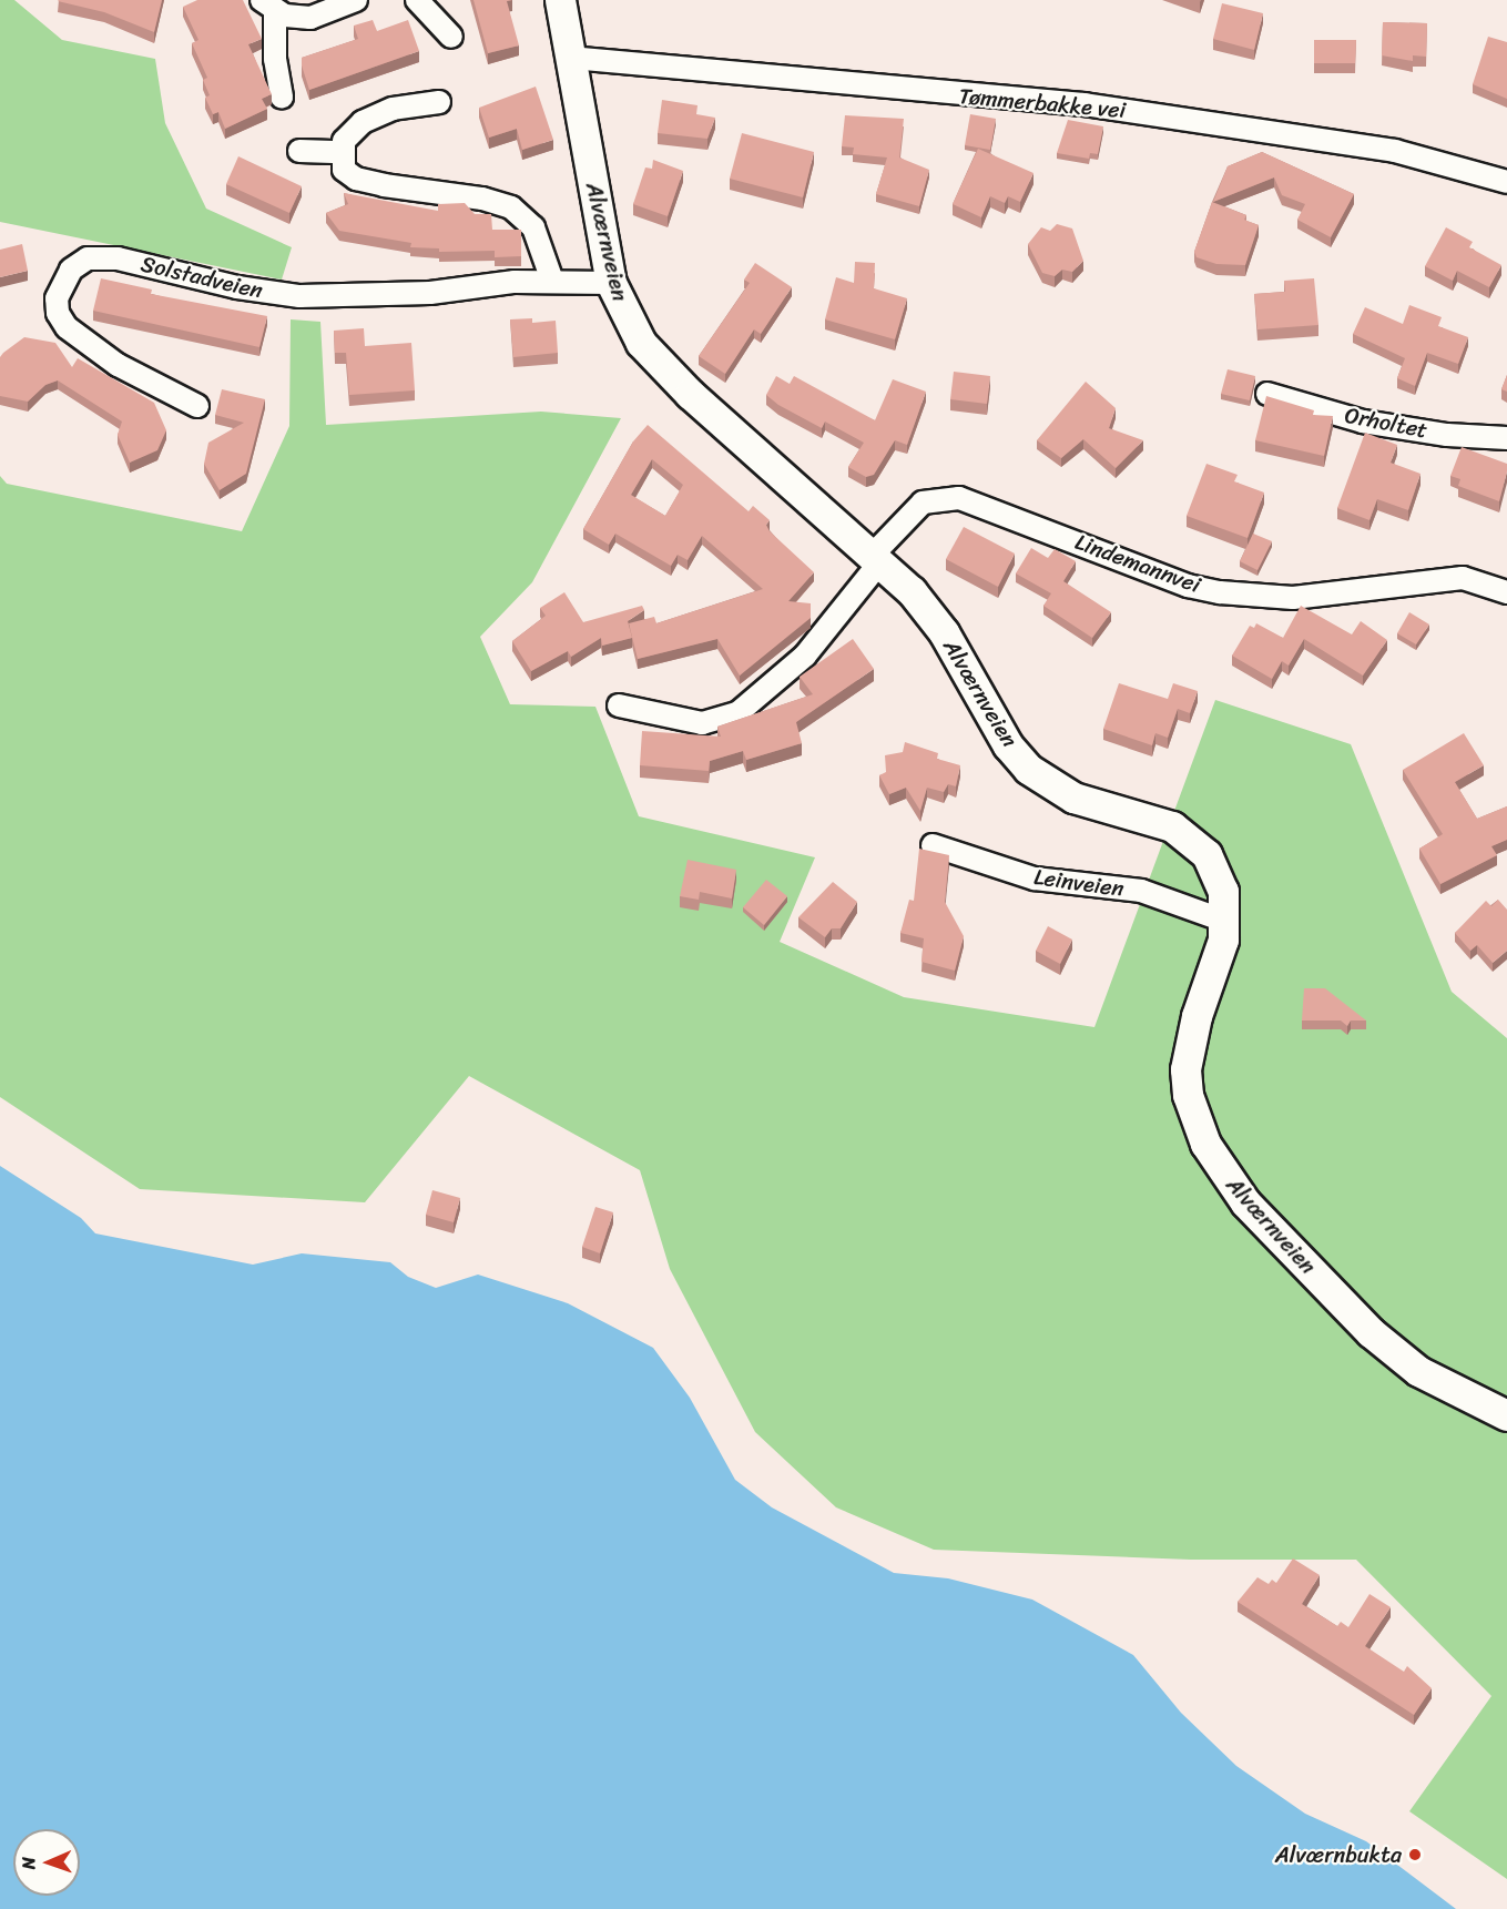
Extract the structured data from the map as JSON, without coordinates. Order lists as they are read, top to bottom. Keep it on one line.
{"streets":{"main road":["Alværnveien"],"street":["Tømmerbakke vei","Solstadveien","Orholtet","Lindemannvei","Leinveien"]},"crossings":[["Tømmerbakke vei","Alværnveien"],["Alværnveien","Solstadveien"],["Alværnveien","Lindemannvei"],["Alværnveien","Leinveien"]],"places":["Alværnbukta"],"north":"left"}
